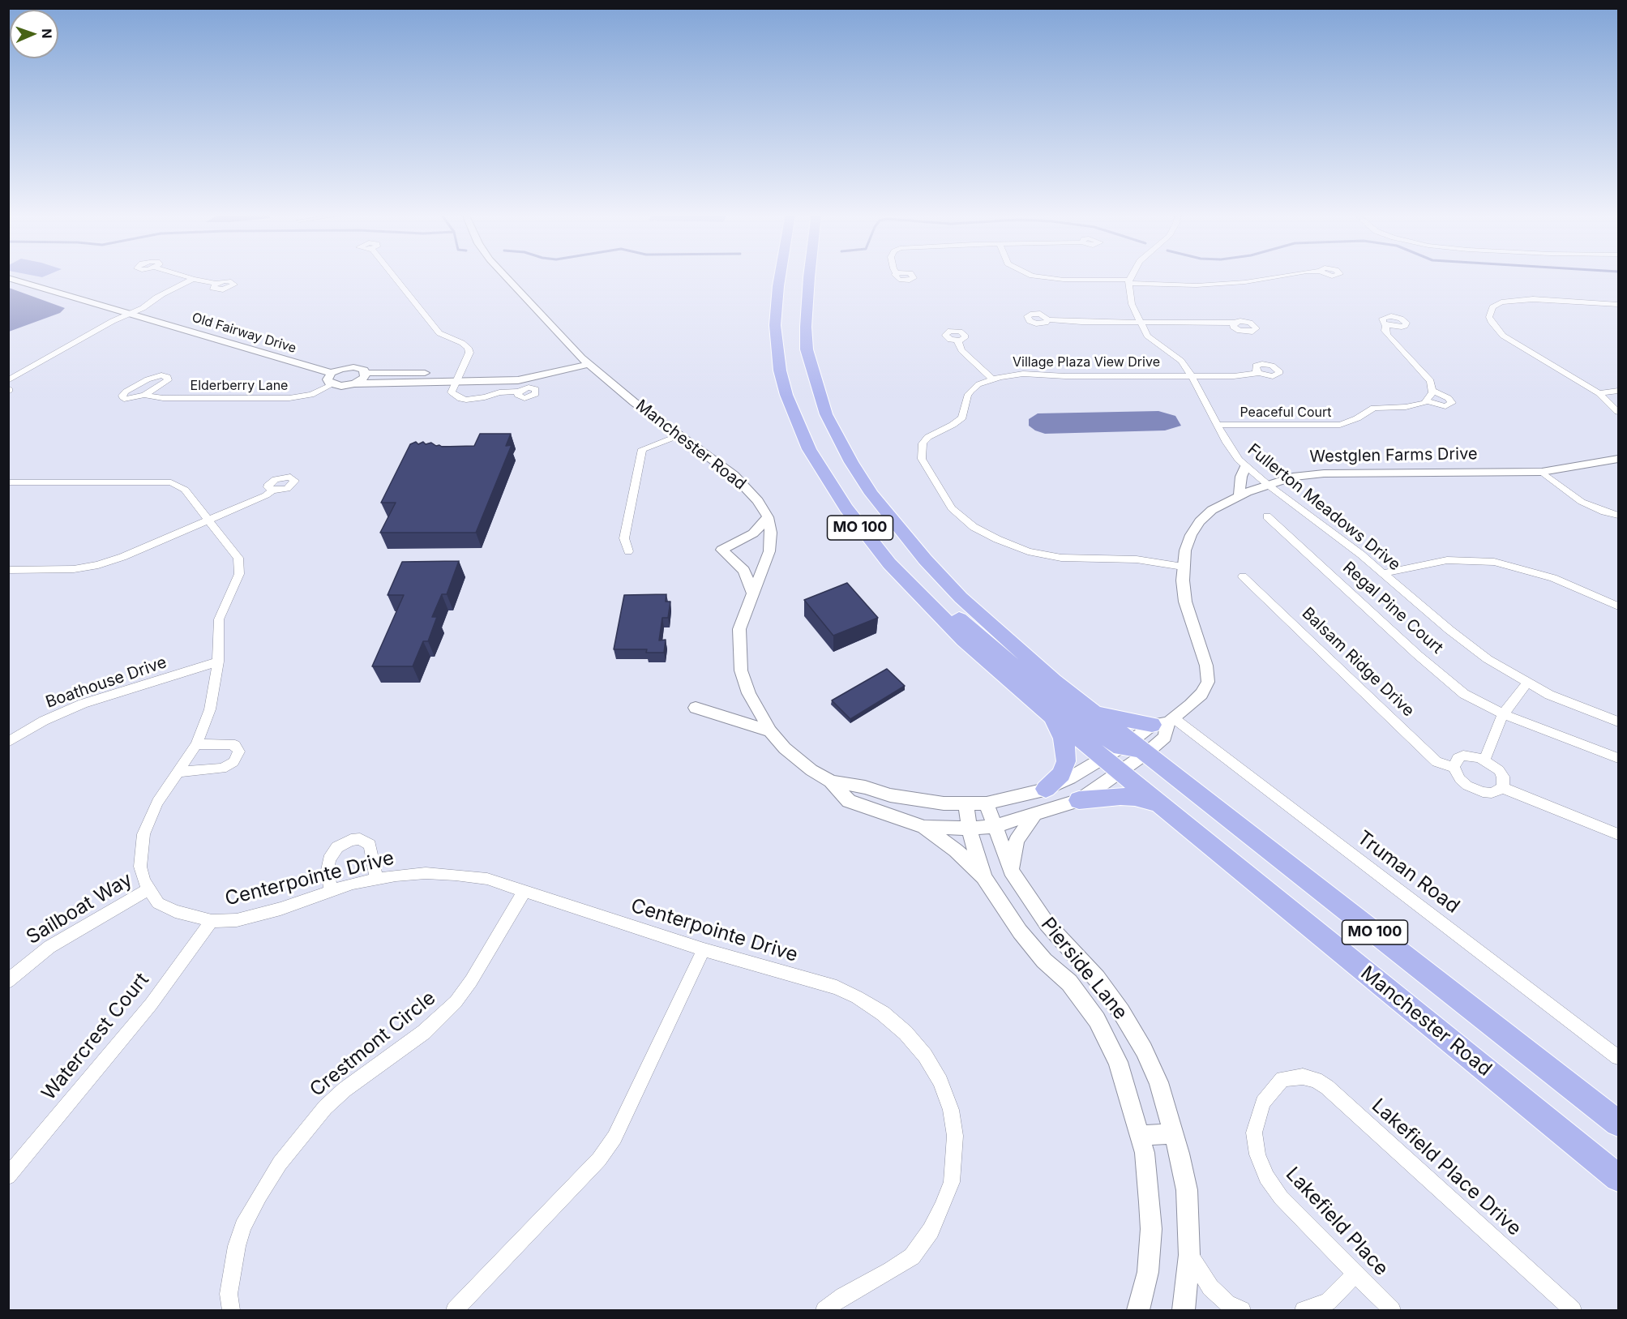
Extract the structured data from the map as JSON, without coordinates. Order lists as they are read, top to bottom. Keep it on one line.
{"streets":{"highway":["Manchester Road","MO 100"],"street":["Old Fairway Drive","Village Plaza View Drive","Elderberry Lane","Peaceful Court","Westglen Farms Drive","Fullerton Meadows Drive","Regal Pine Court","Balsam Ridge Drive","Boathouse Drive","Truman Road","Centerpointe Drive","Sailboat Way","Pierside Lane","Watercrest Court","Crestmont Circle","Lakefield Place Drive","Lakefield Place"]},"crossings":[["Old Fairway Drive","Elderberry Lane"],["Old Fairway Drive","Manchester Road"],["Village Plaza View Drive","Westglen Farms Drive"],["Village Plaza View Drive","Fullerton Meadows Drive"],["Peaceful Court","Fullerton Meadows Drive"],["Manchester Road","Westglen Farms Drive"],["Manchester Road","MO 100"],["Manchester Road","Pierside Lane"],["Westglen Farms Drive","Fullerton Meadows Drive"],["Westglen Farms Drive","MO 100"],["Westglen Farms Drive","Truman Road"],["Boathouse Drive","Centerpointe Drive"],["Centerpointe Drive","Sailboat Way"],["Centerpointe Drive","Watercrest Court"],["Centerpointe Drive","Crestmont Circle"],["Lakefield Place Drive","Lakefield Place"]],"north":"right"}
